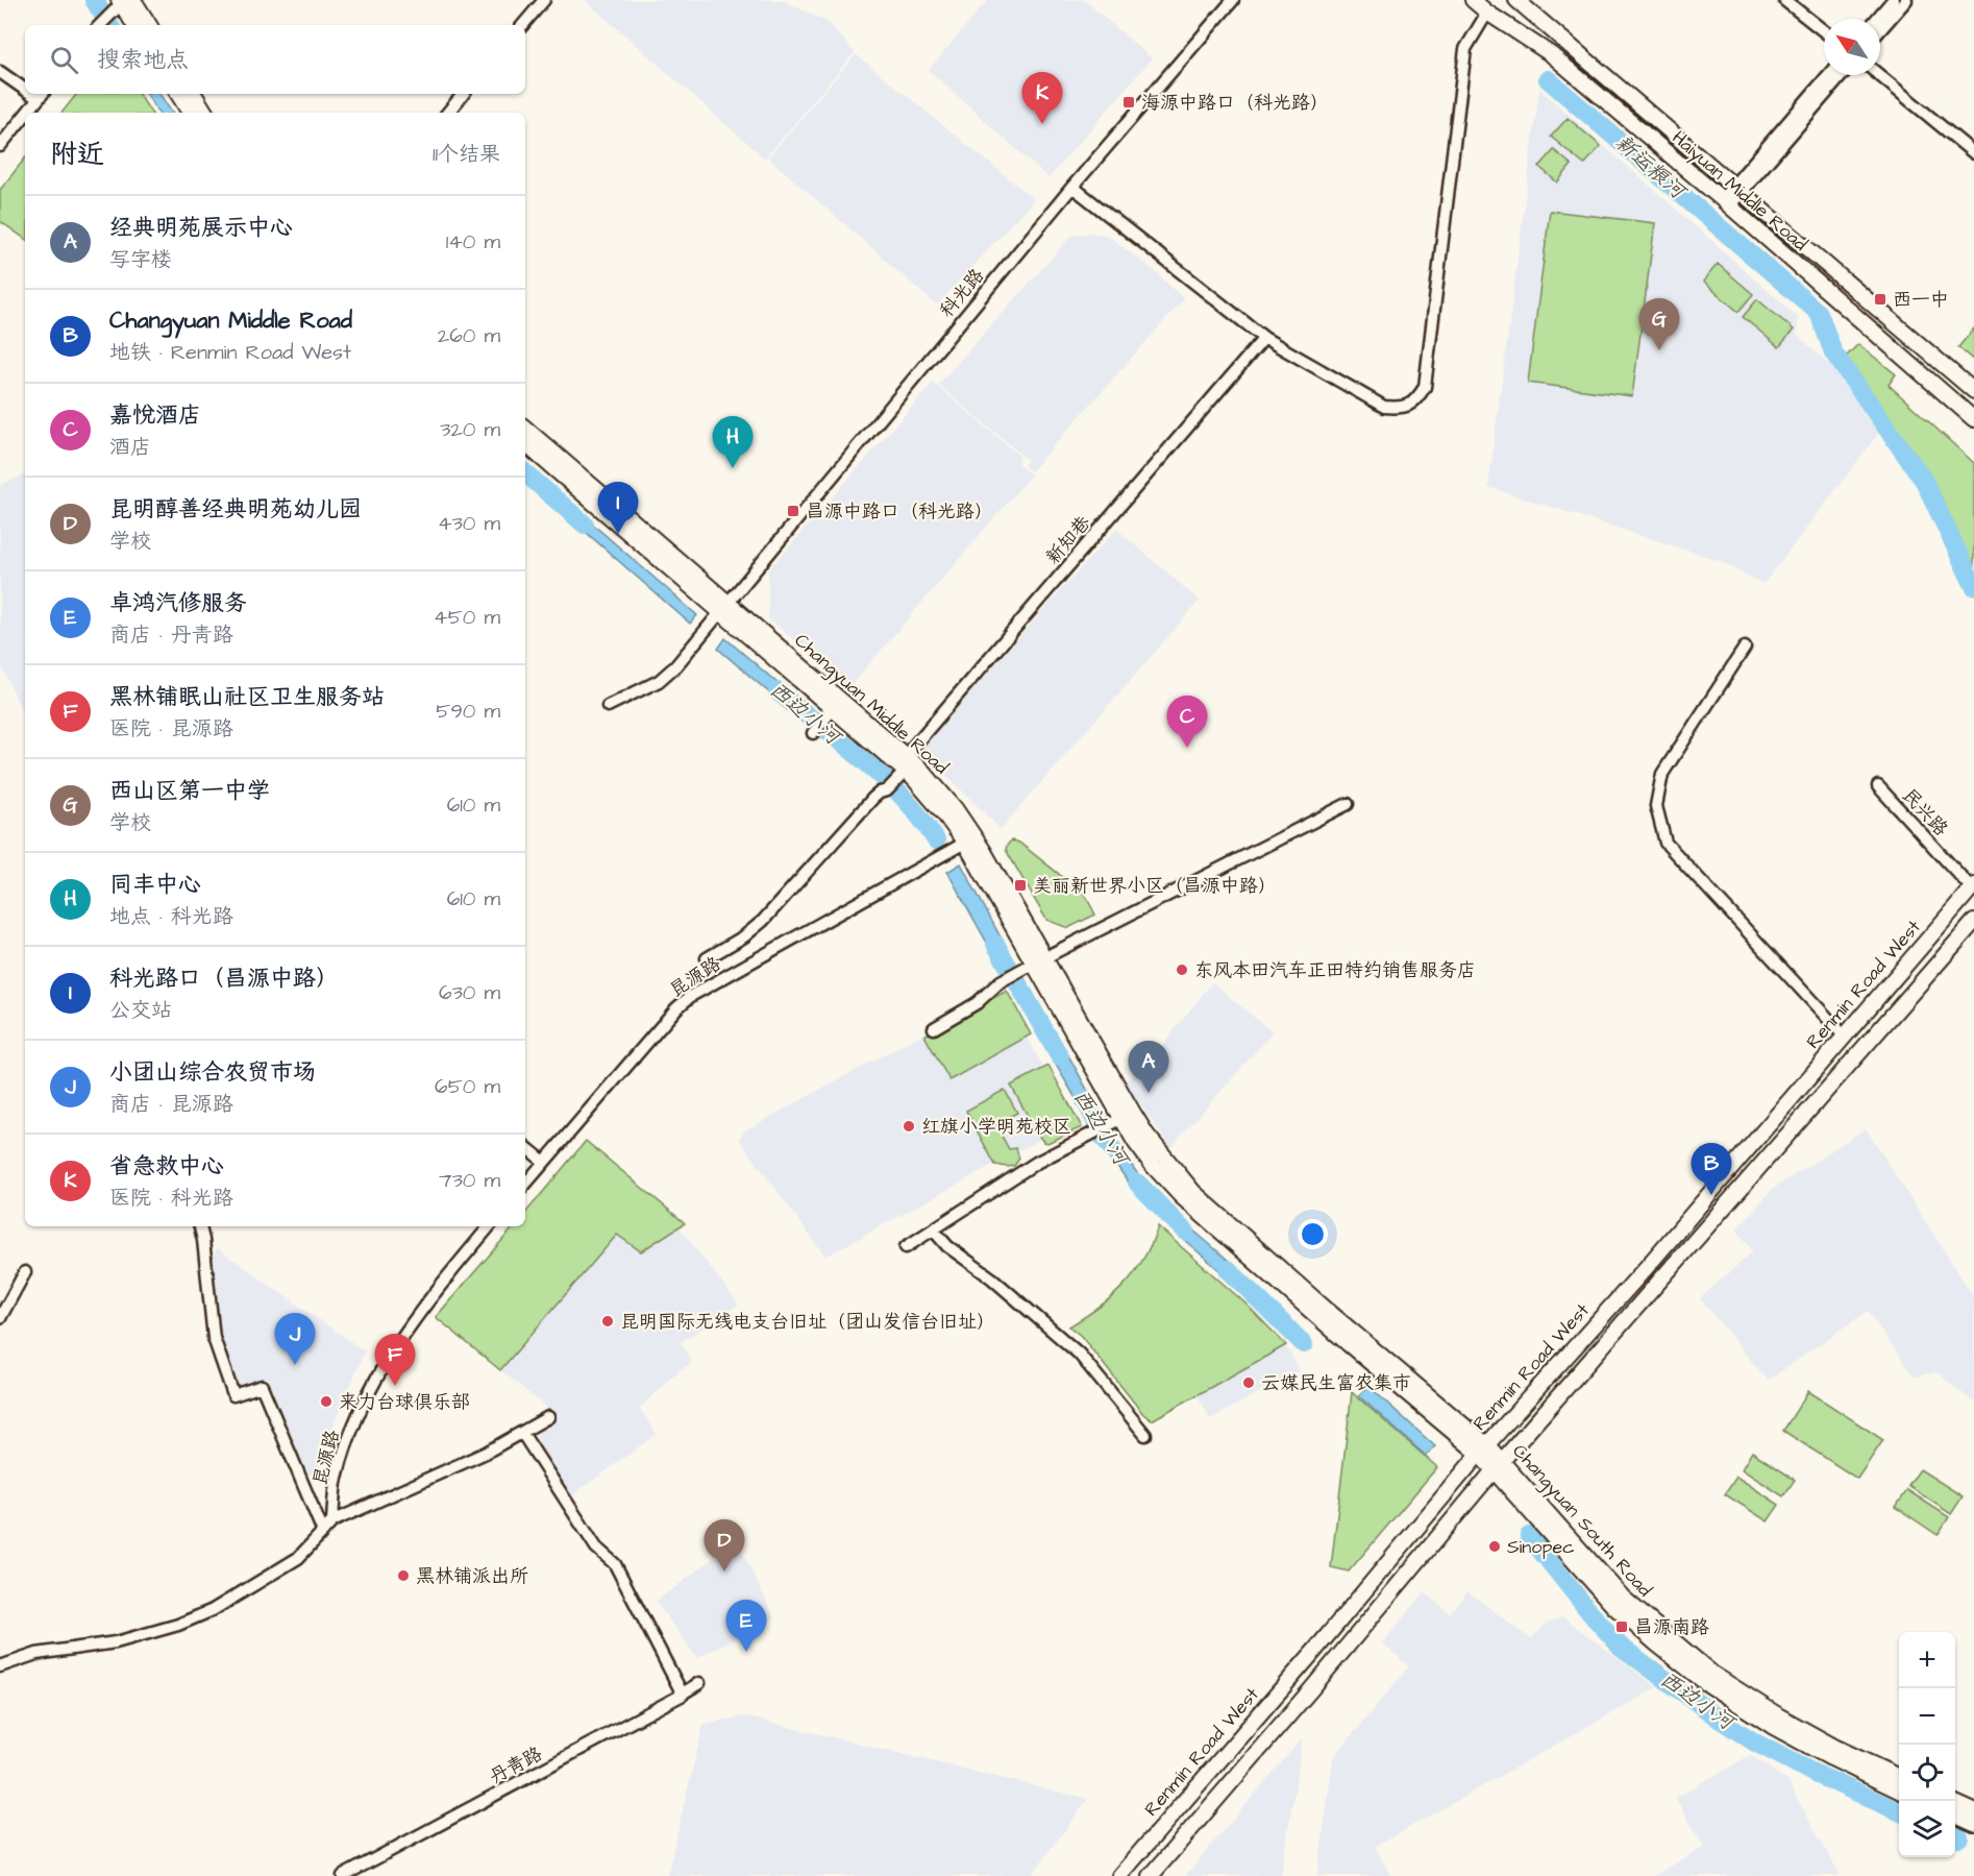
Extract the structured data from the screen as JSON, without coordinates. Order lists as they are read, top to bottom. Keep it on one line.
{"streets":{"main road":["Haiyuan Middle Road","Changyuan Middle Road","Renmin Road West","Changyuan South Road"],"street":["科光路","新知巷","民兴路","昆源路","丹青路"]},"crossings":[["科光路","Changyuan Middle Road"],["新知巷","Changyuan Middle Road"],["Changyuan Middle Road","昆源路"],["Changyuan Middle Road","Renmin Road West"],["Changyuan Middle Road","Changyuan South Road"],["民兴路","Renmin Road West"],["Renmin Road West","Changyuan South Road"]],"water":["新运粮河","西边小河"],"places":{"transit":["海源中路口（科光路）","西一中","昌源中路口（科光路）","美丽新世界小区（昌源中路）","昌源南路"],"other":["东风本田汽车正田特约销售服务店","红旗小学明苑校区","昆明国际无线电支台旧址（团山发信台旧址）","云媒民生富农集市","来力台球俱乐部","Sinopec","黑林铺派出所"]},"north":"top left","page":{"search":"搜索地点","pins":["K","G","H","I","C","A","B","J","F","D","E"],"heading":["附近","11个结果"],"list":[{"mark":"A","name":"经典明苑展示中心","note":"写字楼","value":"140 m"},{"mark":"B","name":"Changyuan Middle Road","note":"地铁 · Renmin Road West","value":"260 m"},{"mark":"C","name":"嘉悦酒店","note":"酒店","value":"320 m"},{"mark":"D","name":"昆明醇善经典明苑幼儿园","note":"学校","value":"430 m"},{"mark":"E","name":"卓鸿汽修服务","note":"商店 · 丹青路","value":"450 m"},{"mark":"F","name":"黑林铺眠山社区卫生服务站","note":"医院 · 昆源路","value":"590 m"},{"mark":"G","name":"西山区第一中学","note":"学校","value":"610 m"},{"mark":"H","name":"同丰中心","note":"地点 · 科光路","value":"610 m"},{"mark":"I","name":"科光路口（昌源中路）","note":"公交站","value":"630 m"},{"mark":"J","name":"小团山综合农贸市场","note":"商店 · 昆源路","value":"650 m"},{"mark":"K","name":"省急救中心","note":"医院 · 科光路","value":"730 m"}],"map_buttons":["+","−"]}}
